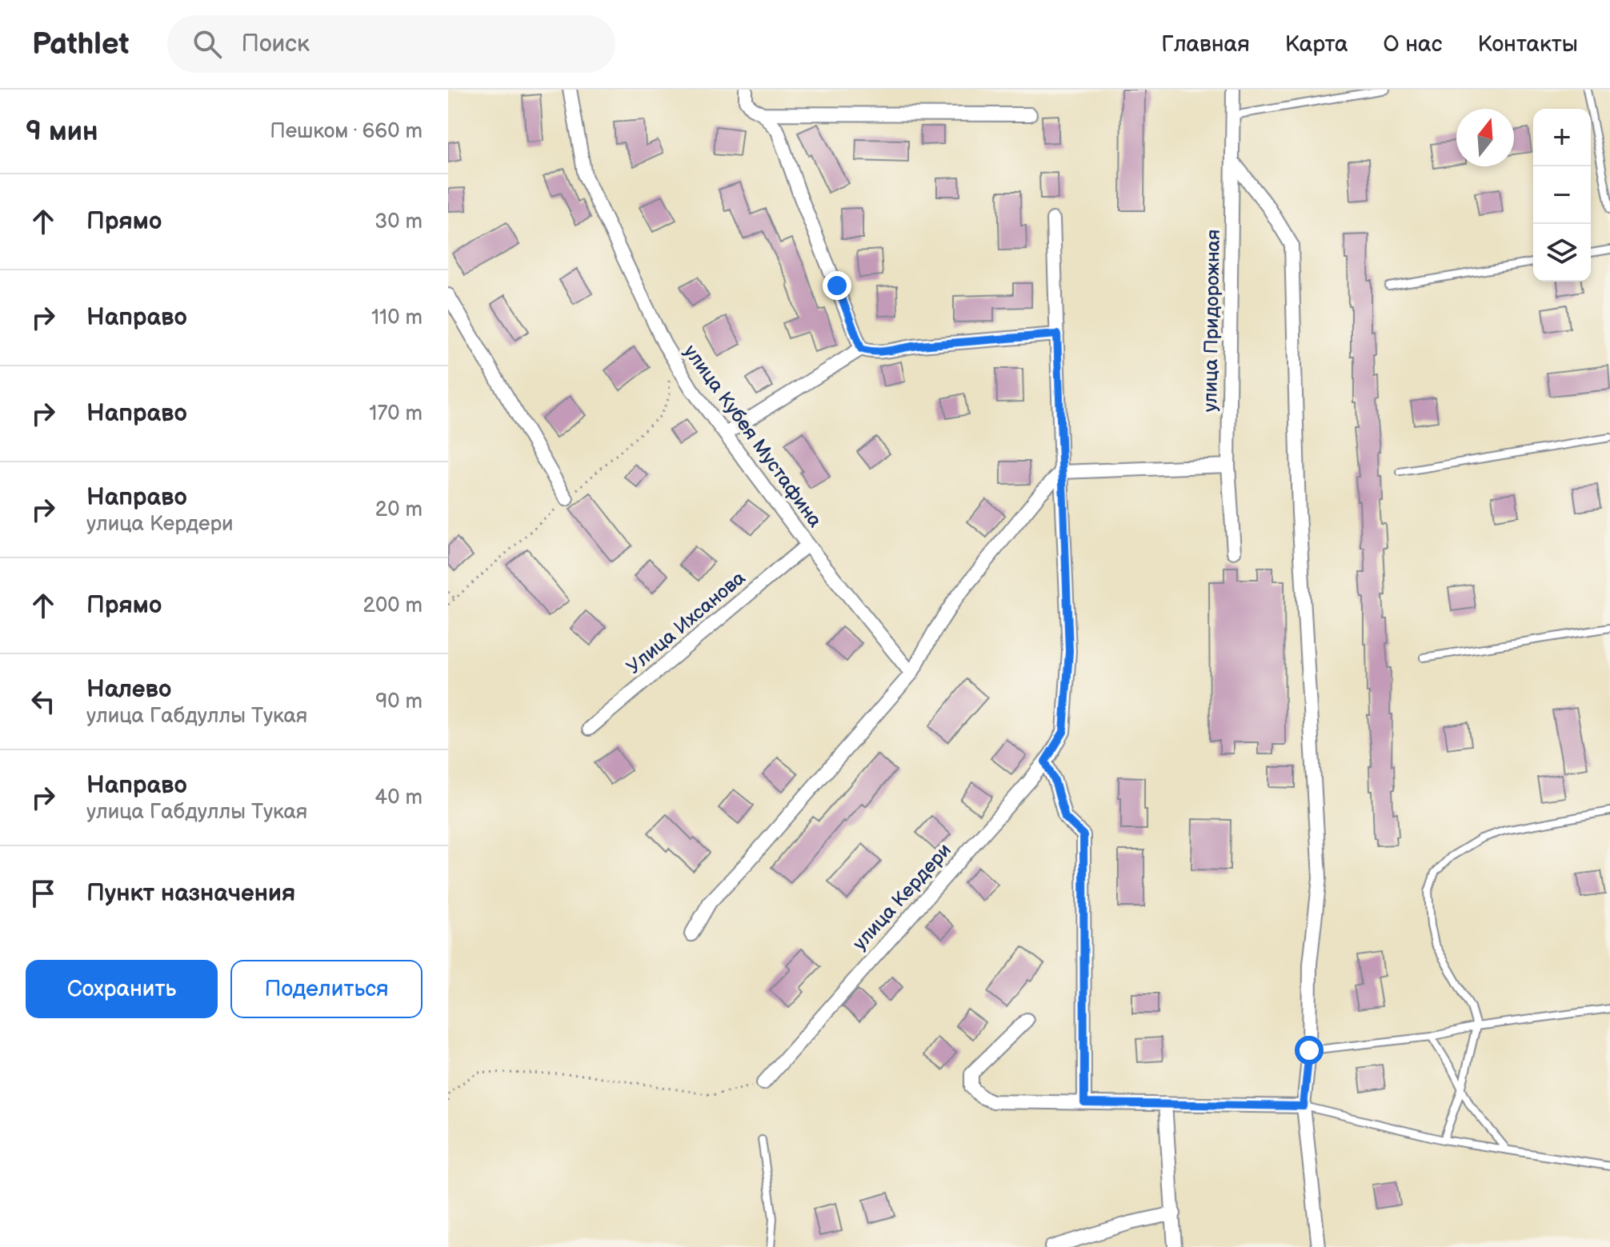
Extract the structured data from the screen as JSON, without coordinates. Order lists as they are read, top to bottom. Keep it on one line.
{"streets":{"street":["улица Придорожная","улица Кубея Мустафина","Улица Ихсанова","улица Кердери"]},"crossings":[["улица Кубея Мустафина","Улица Ихсанова"]],"north":"top","page":{"header":"Pathlet","search":"Поиск","nav":["Главная","Карта","О нас","Контакты"],"heading":["9 мин","Пешком · 660 m"],"map_buttons":["+","−"],"list":[["Прямо","30 m"],["Направо","110 m"],["Направо","170 m"],["Направо","улица Кердери","20 m"],["Прямо","200 m"],["Налево","улица Габдуллы Тукая","90 m"],["Направо","улица Габдуллы Тукая","40 m"],"Пункт назначения"],"buttons":["Сохранить","Поделиться"]}}
